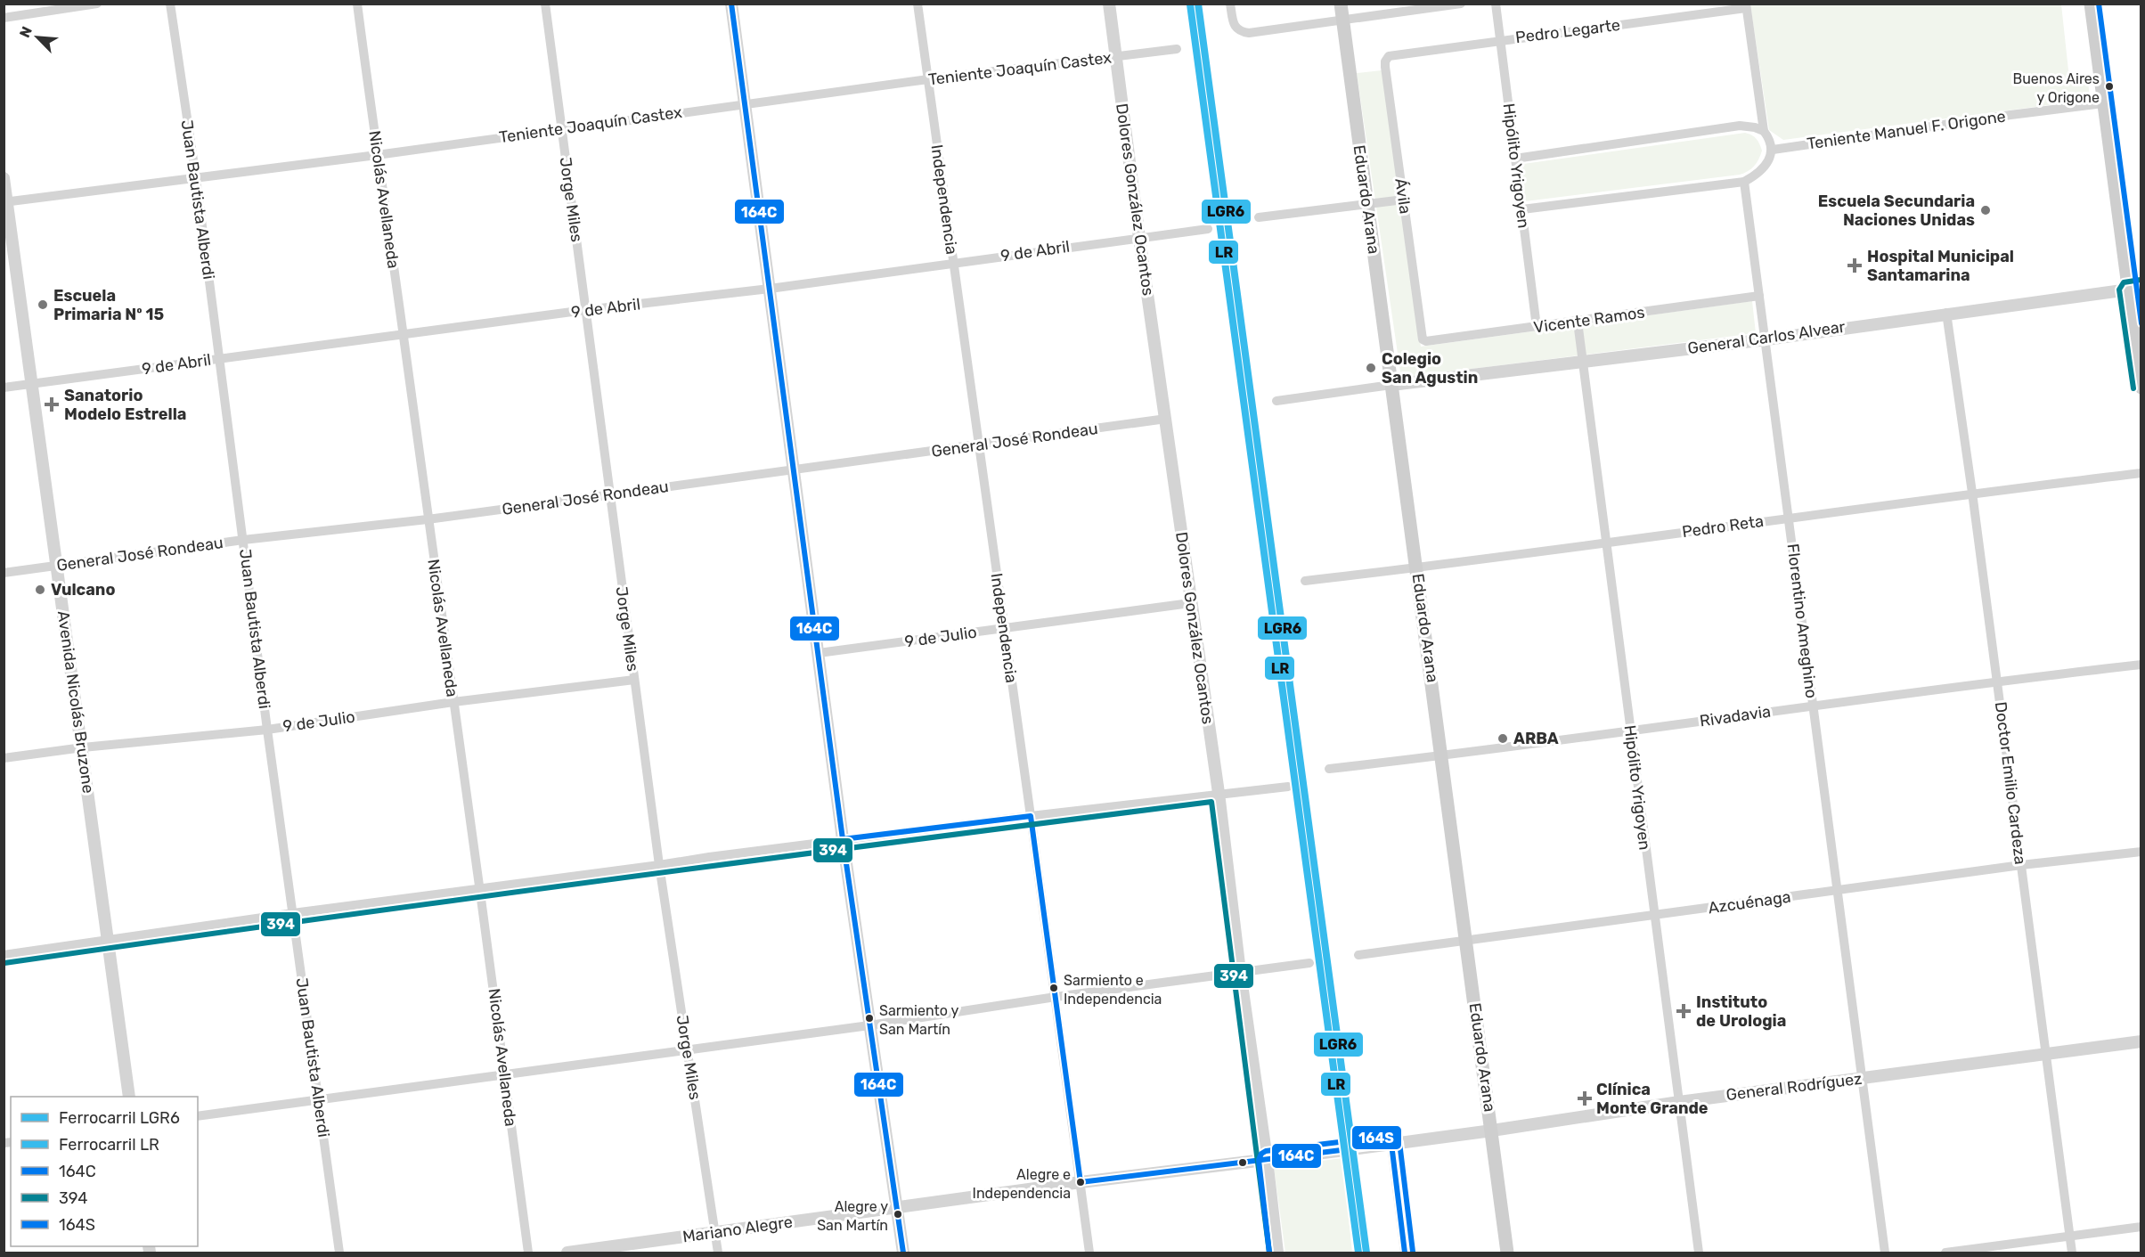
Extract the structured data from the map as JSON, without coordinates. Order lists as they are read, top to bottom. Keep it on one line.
{"streets":{"main road":["Eduardo Arana"],"street":["Pedro Legarte","Teniente Joaquín Castex","Teniente Manuel F. Origone","Hipólito Yrigoyen","Ávila","Juan Bautista Alberdi","Nicolás Avellaneda","Jorge Miles","Independencia","Dolores González Ocantos","9 de Abril","Vicente Ramos","General Carlos Alvear","General José Rondeau","Pedro Reta","Florentino Ameghino","9 de Julio","Avenida Nicolás Bruzone","Rivadavia","Doctor Emilio Cardeza","Azcuénaga","General Rodríguez","Mariano Alegre"]},"crossings":[["Pedro Legarte","Hipólito Yrigoyen"],["Pedro Legarte","Ávila"],["Teniente Joaquín Castex","Juan Bautista Alberdi"],["Teniente Joaquín Castex","Nicolás Avellaneda"],["Teniente Joaquín Castex","Jorge Miles"],["Teniente Joaquín Castex","Independencia"],["Teniente Joaquín Castex","Dolores González Ocantos"],["Teniente Joaquín Castex","Avenida Nicolás Bruzone"],["Hipólito Yrigoyen","Vicente Ramos"],["Hipólito Yrigoyen","General Carlos Alvear"],["Hipólito Yrigoyen","Pedro Reta"],["Hipólito Yrigoyen","Rivadavia"],["Hipólito Yrigoyen","Azcuénaga"],["Hipólito Yrigoyen","General Rodríguez"],["Ávila","Vicente Ramos"],["Juan Bautista Alberdi","9 de Abril"],["Juan Bautista Alberdi","General José Rondeau"],["Juan Bautista Alberdi","9 de Julio"],["Nicolás Avellaneda","9 de Abril"],["Nicolás Avellaneda","General José Rondeau"],["Nicolás Avellaneda","9 de Julio"],["Jorge Miles","9 de Abril"],["Jorge Miles","General José Rondeau"],["Jorge Miles","9 de Julio"],["Jorge Miles","Mariano Alegre"],["Independencia","9 de Abril"],["Independencia","General José Rondeau"],["Independencia","9 de Julio"],["Independencia","Mariano Alegre"],["Dolores González Ocantos","9 de Abril"],["Dolores González Ocantos","General José Rondeau"],["Dolores González Ocantos","9 de Julio"],["Dolores González Ocantos","Mariano Alegre"],["Eduardo Arana","General Carlos Alvear"],["Eduardo Arana","Pedro Reta"],["Eduardo Arana","Rivadavia"],["Eduardo Arana","Azcuénaga"],["Eduardo Arana","General Rodríguez"],["9 de Abril","Avenida Nicolás Bruzone"],["Vicente Ramos","Florentino Ameghino"],["General Carlos Alvear","Florentino Ameghino"],["General Carlos Alvear","Doctor Emilio Cardeza"],["General José Rondeau","Avenida Nicolás Bruzone"],["Pedro Reta","Florentino Ameghino"],["Pedro Reta","Doctor Emilio Cardeza"],["Florentino Ameghino","Rivadavia"],["Florentino Ameghino","Azcuénaga"],["Florentino Ameghino","General Rodríguez"],["9 de Julio","Avenida Nicolás Bruzone"],["Rivadavia","Doctor Emilio Cardeza"],["Doctor Emilio Cardeza","Azcuénaga"],["Doctor Emilio Cardeza","General Rodríguez"],["General Rodríguez","Mariano Alegre"]],"places":{"other":["Buenos Aires y Origone","Escuela Secundaria Naciones Unidas","Escuela Primaria Nº 15","Colegio San Agustin","Vulcano","ARBA","Sarmiento e Independencia","Sarmiento y San Martín","Alegre e Independencia","Alegre y San Martín"],"health":["Hospital Municipal Santamarina","Sanatorio Modelo Estrella","Instituto de Urologia","Clínica Monte Grande"]},"lines":["rail line LGR6","transit line 164C","transit line 164S","rail line LR","transit line 394"],"legend":["Ferrocarril LGR6","Ferrocarril LR","164C","394","164S"],"north":"top left"}
